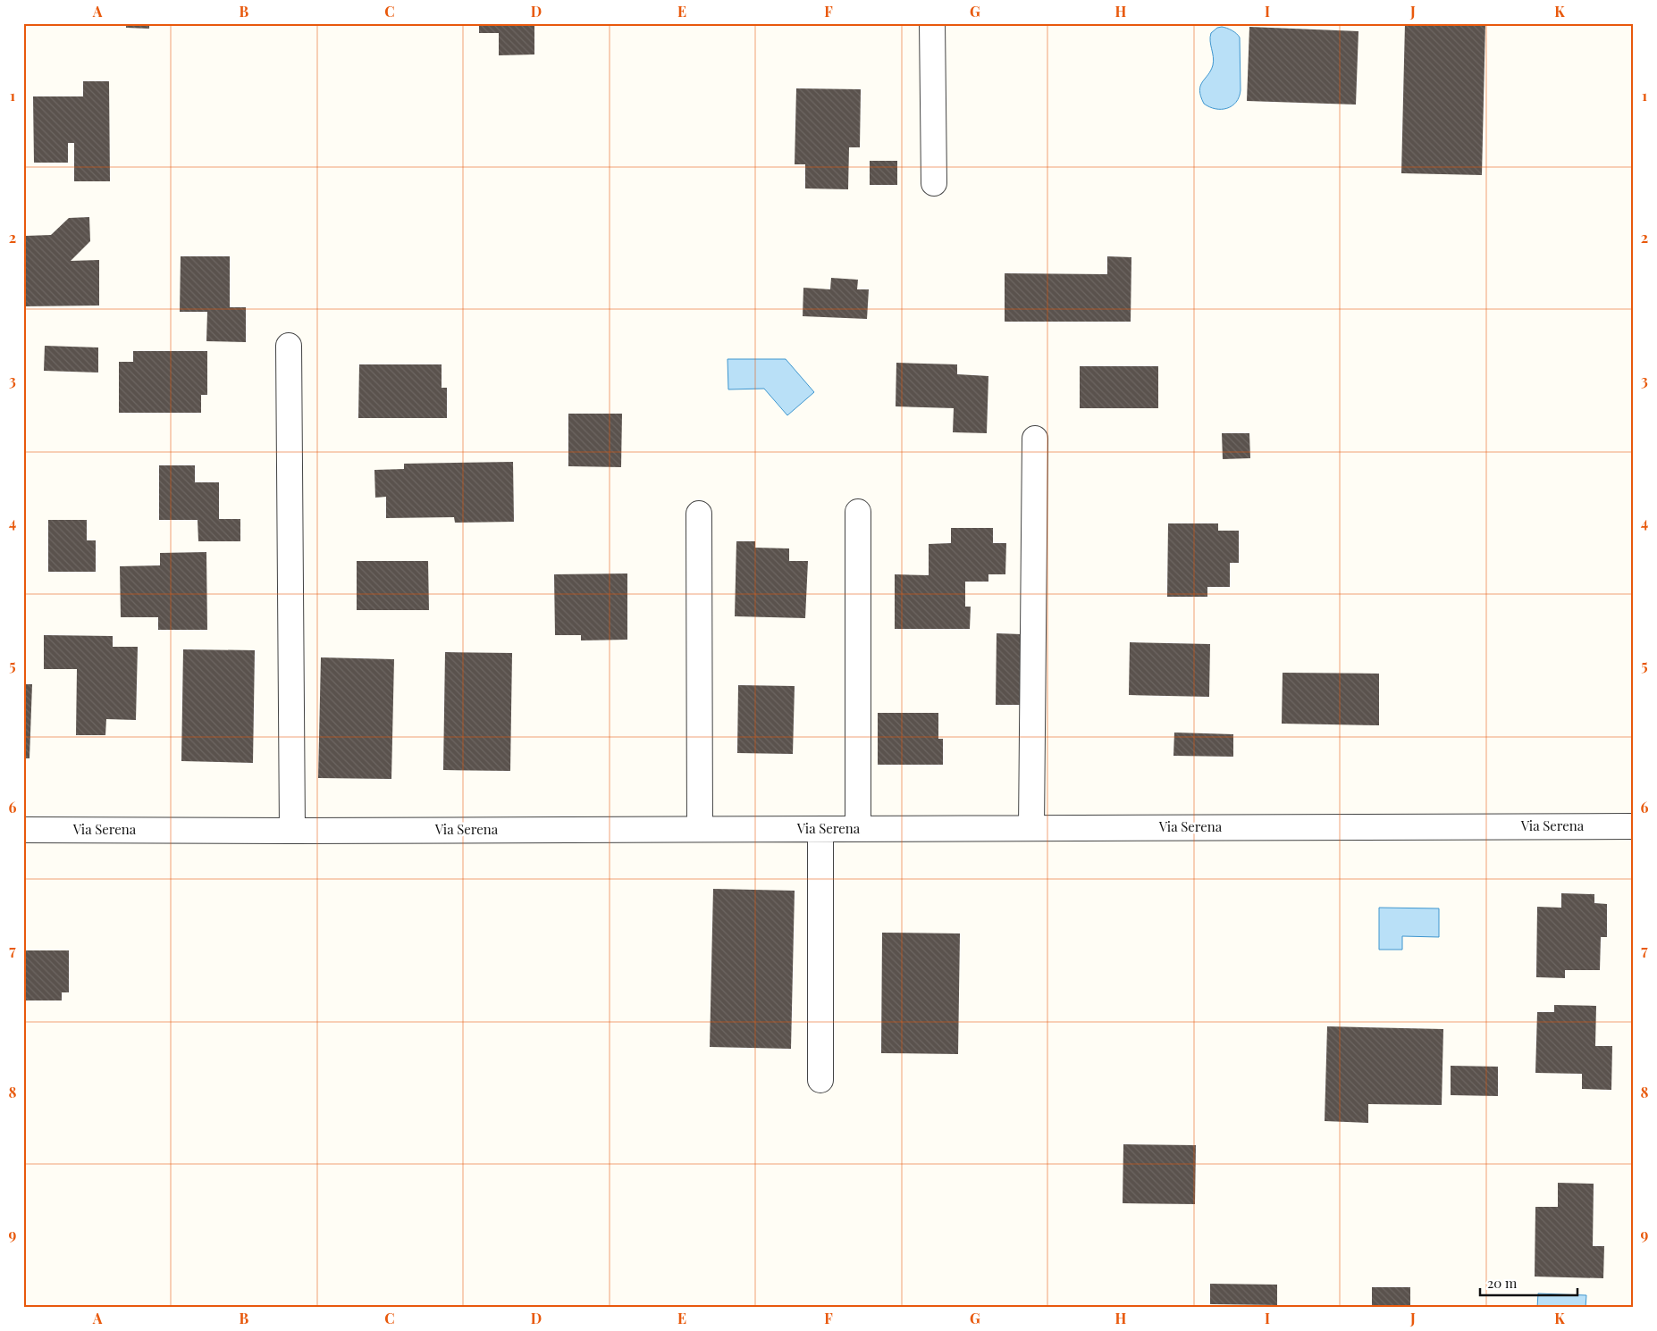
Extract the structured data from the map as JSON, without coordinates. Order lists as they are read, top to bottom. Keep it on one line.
{"streets":{"street":["Via Serena"]},"scale_bar":"20 m","grid":{"columns":["A","B","C","D","E","F","G","H","I","J","K"],"rows":["1","2","3","4","5","6","7","8","9"]}}
